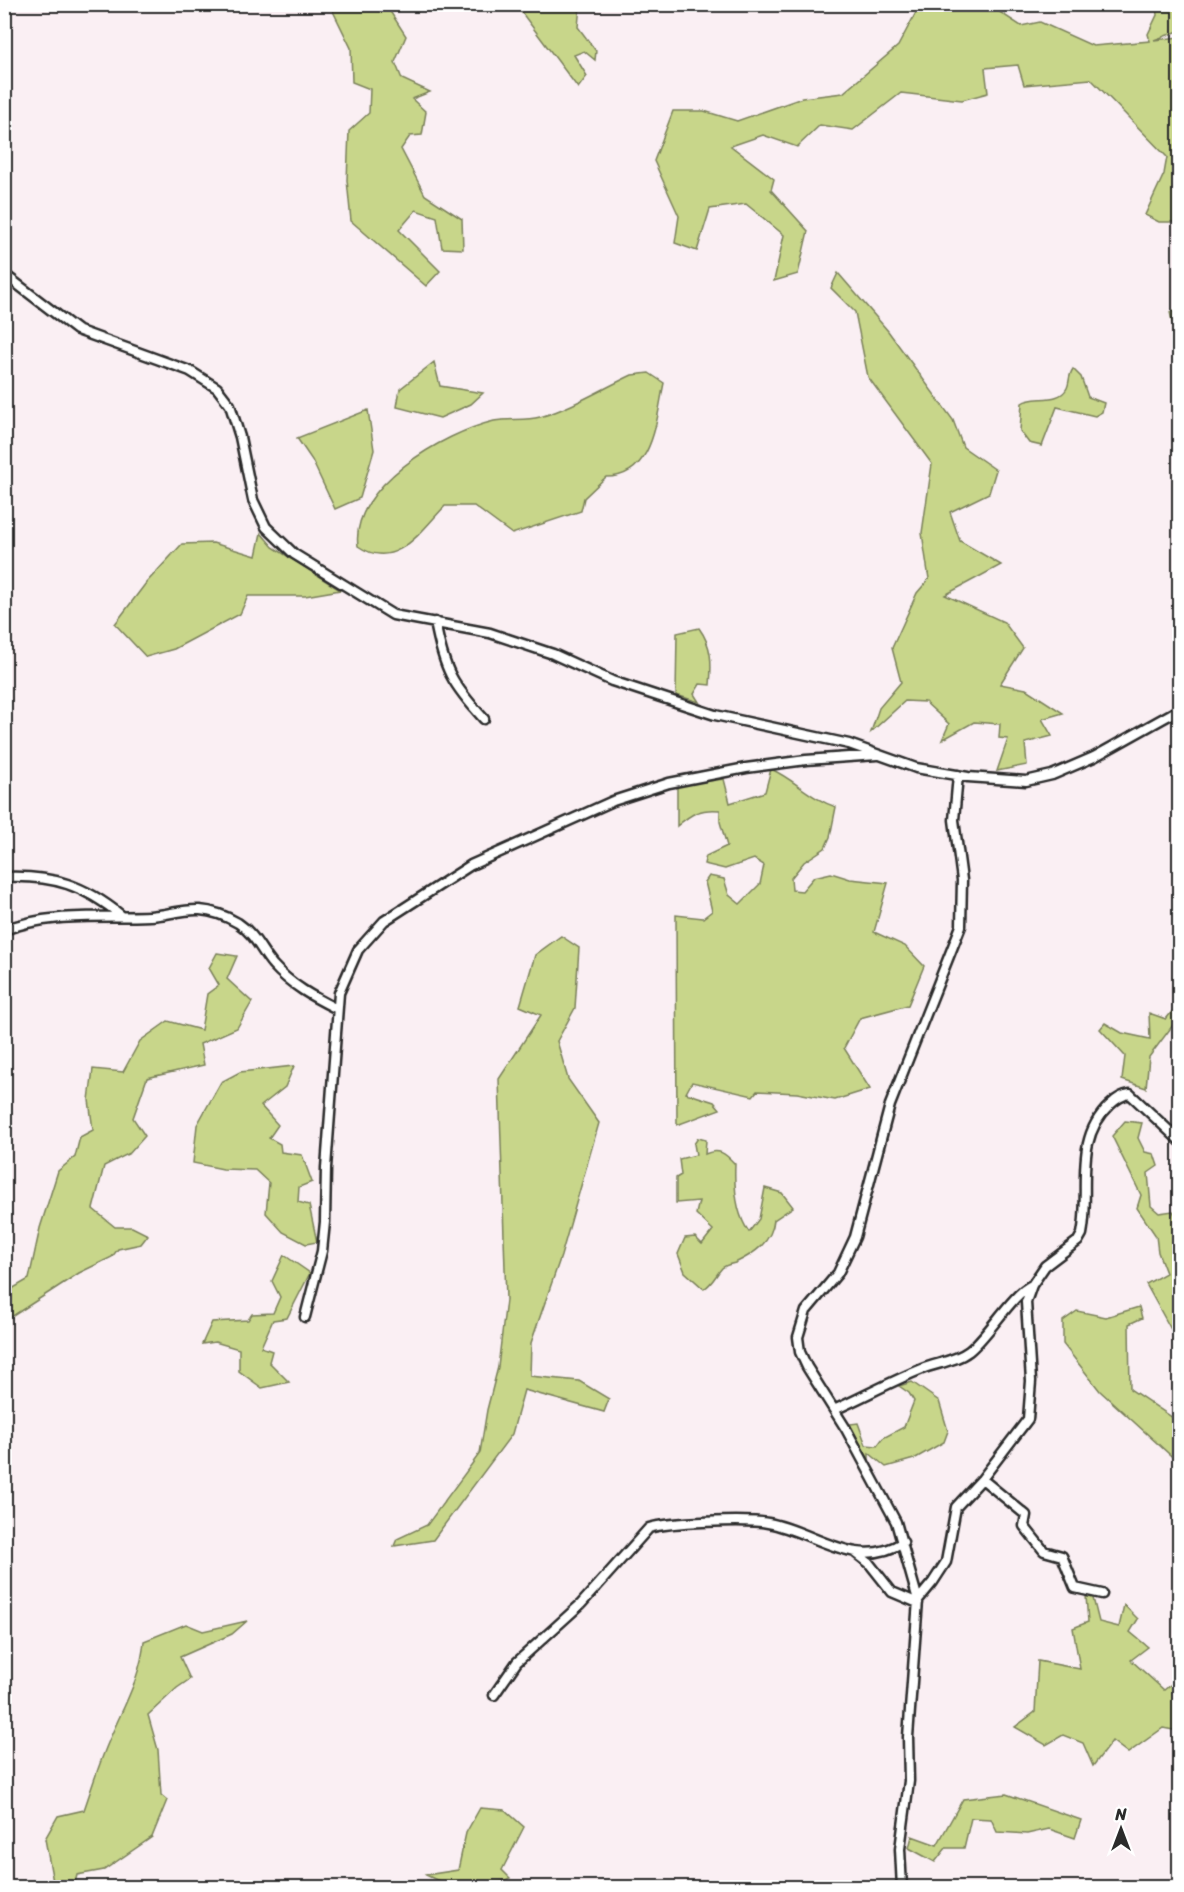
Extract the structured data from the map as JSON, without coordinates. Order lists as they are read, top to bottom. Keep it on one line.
{"north":"top"}
